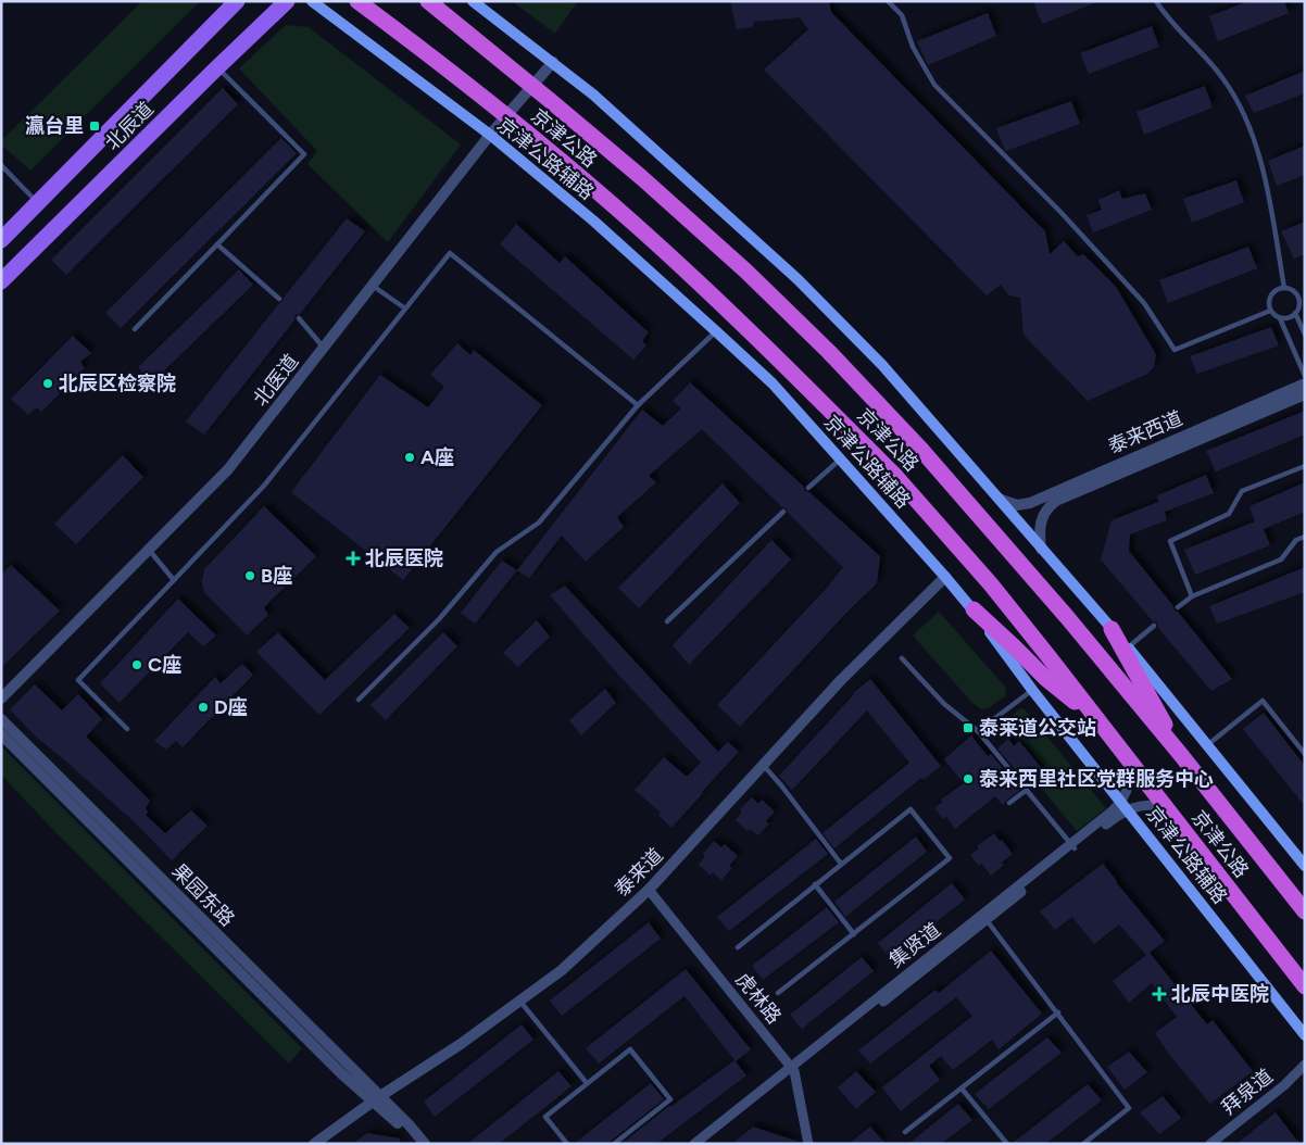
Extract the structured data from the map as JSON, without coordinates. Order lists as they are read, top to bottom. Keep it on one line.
{"streets":{"highway":["京津公路"],"main road":["北辰道","京津公路辅路"],"street":["北医道","泰来西道","泰来道","果园东路","集贤道","虎林路","拜泉道"]},"crossings":[["京津公路","集贤道"],["京津公路辅路","北医道"],["京津公路辅路","泰来道"],["京津公路辅路","集贤道"],["泰来道","果园东路"],["泰来道","虎林路"],["集贤道","虎林路"]],"places":{"transit":["瀛台里","泰莱道公交站"],"other":["北辰区检察院","A座","B座","C座","D座","泰来西里社区党群服务中心"],"health":["北辰医院","北辰中医院"]}}
